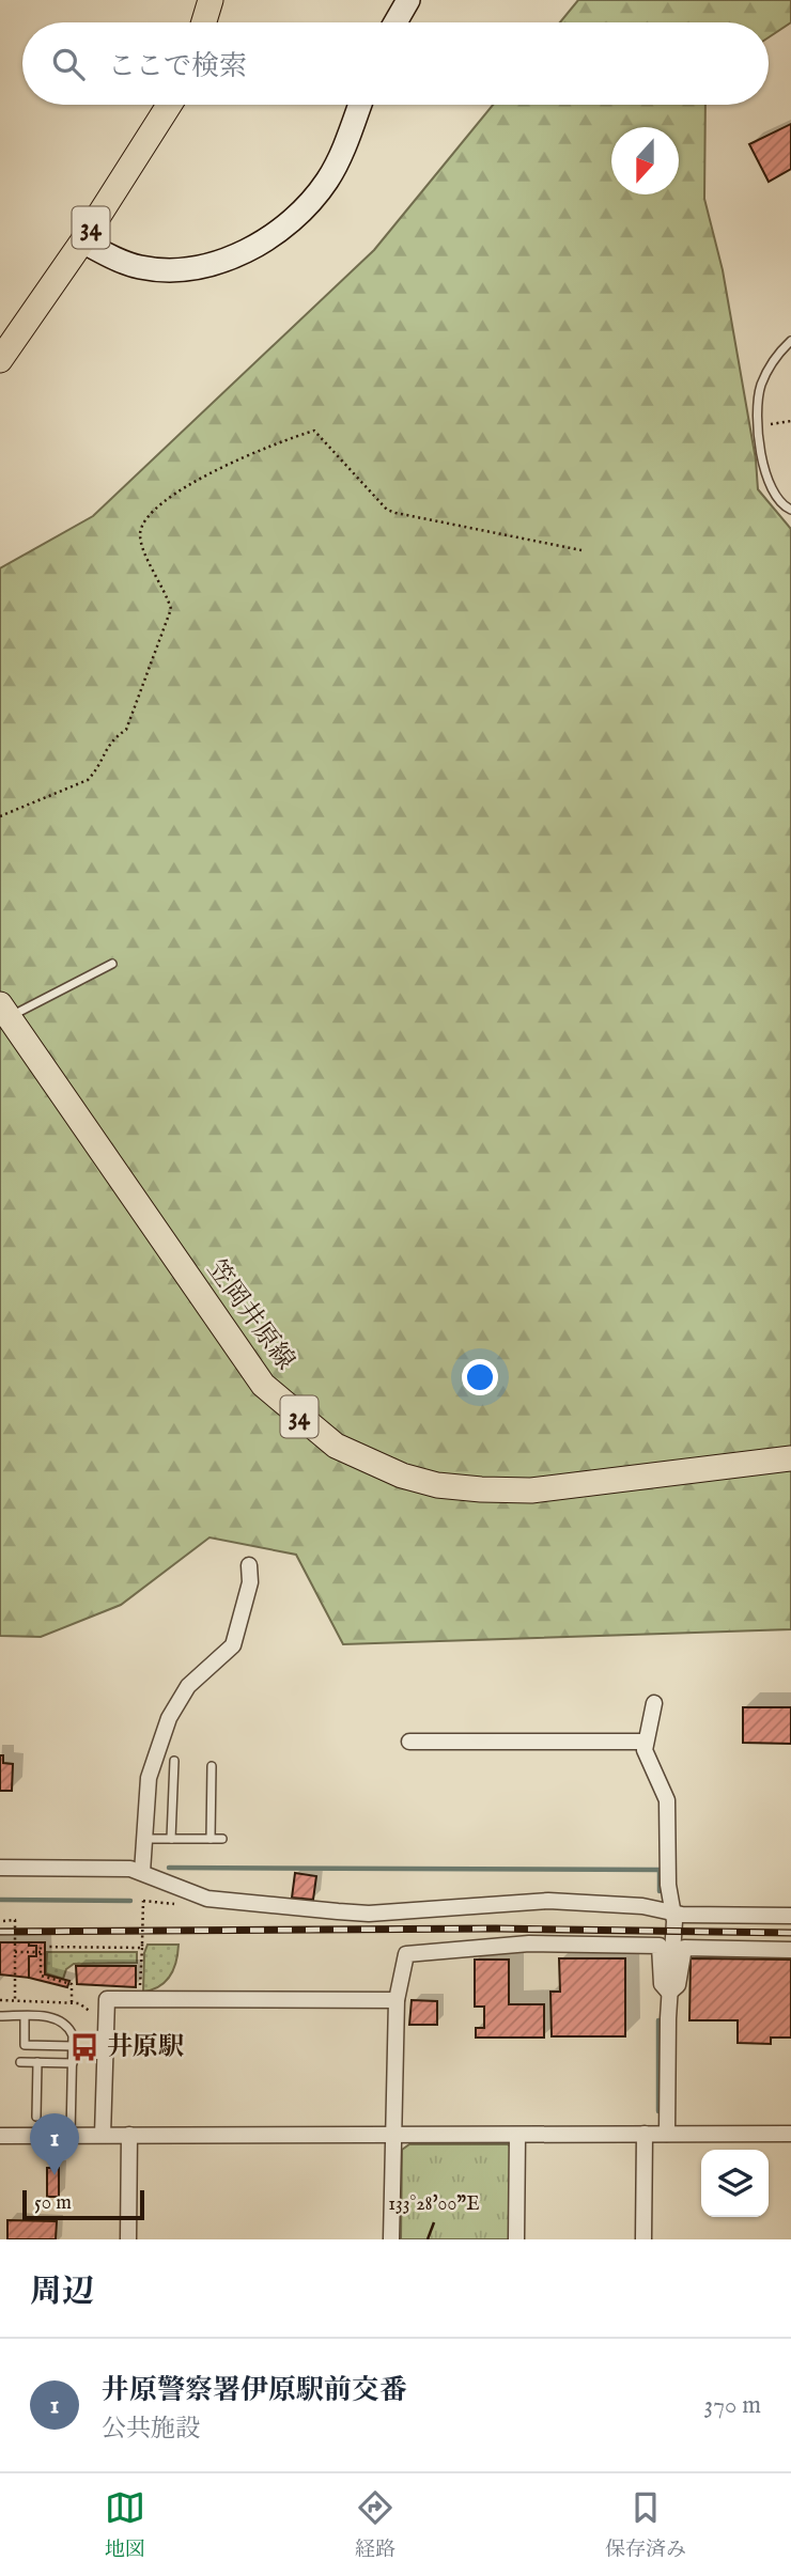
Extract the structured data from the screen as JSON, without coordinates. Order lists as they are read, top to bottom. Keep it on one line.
{"streets":{"main road":["34","笠岡井原線"]},"places":{"bus stop":["井原駅"]},"scale_bar":"50 m","north":"bottom","page":{"search":"ここで検索","pins":"1","scale":"50 m","heading":"周辺","list":[{"mark":"1","name":"井原警察署伊原駅前交番","note":"公共施設","value":"370 m"}],"nav":["地図","経路","保存済み"]},"coordinates":["133°28'00\"E"]}
